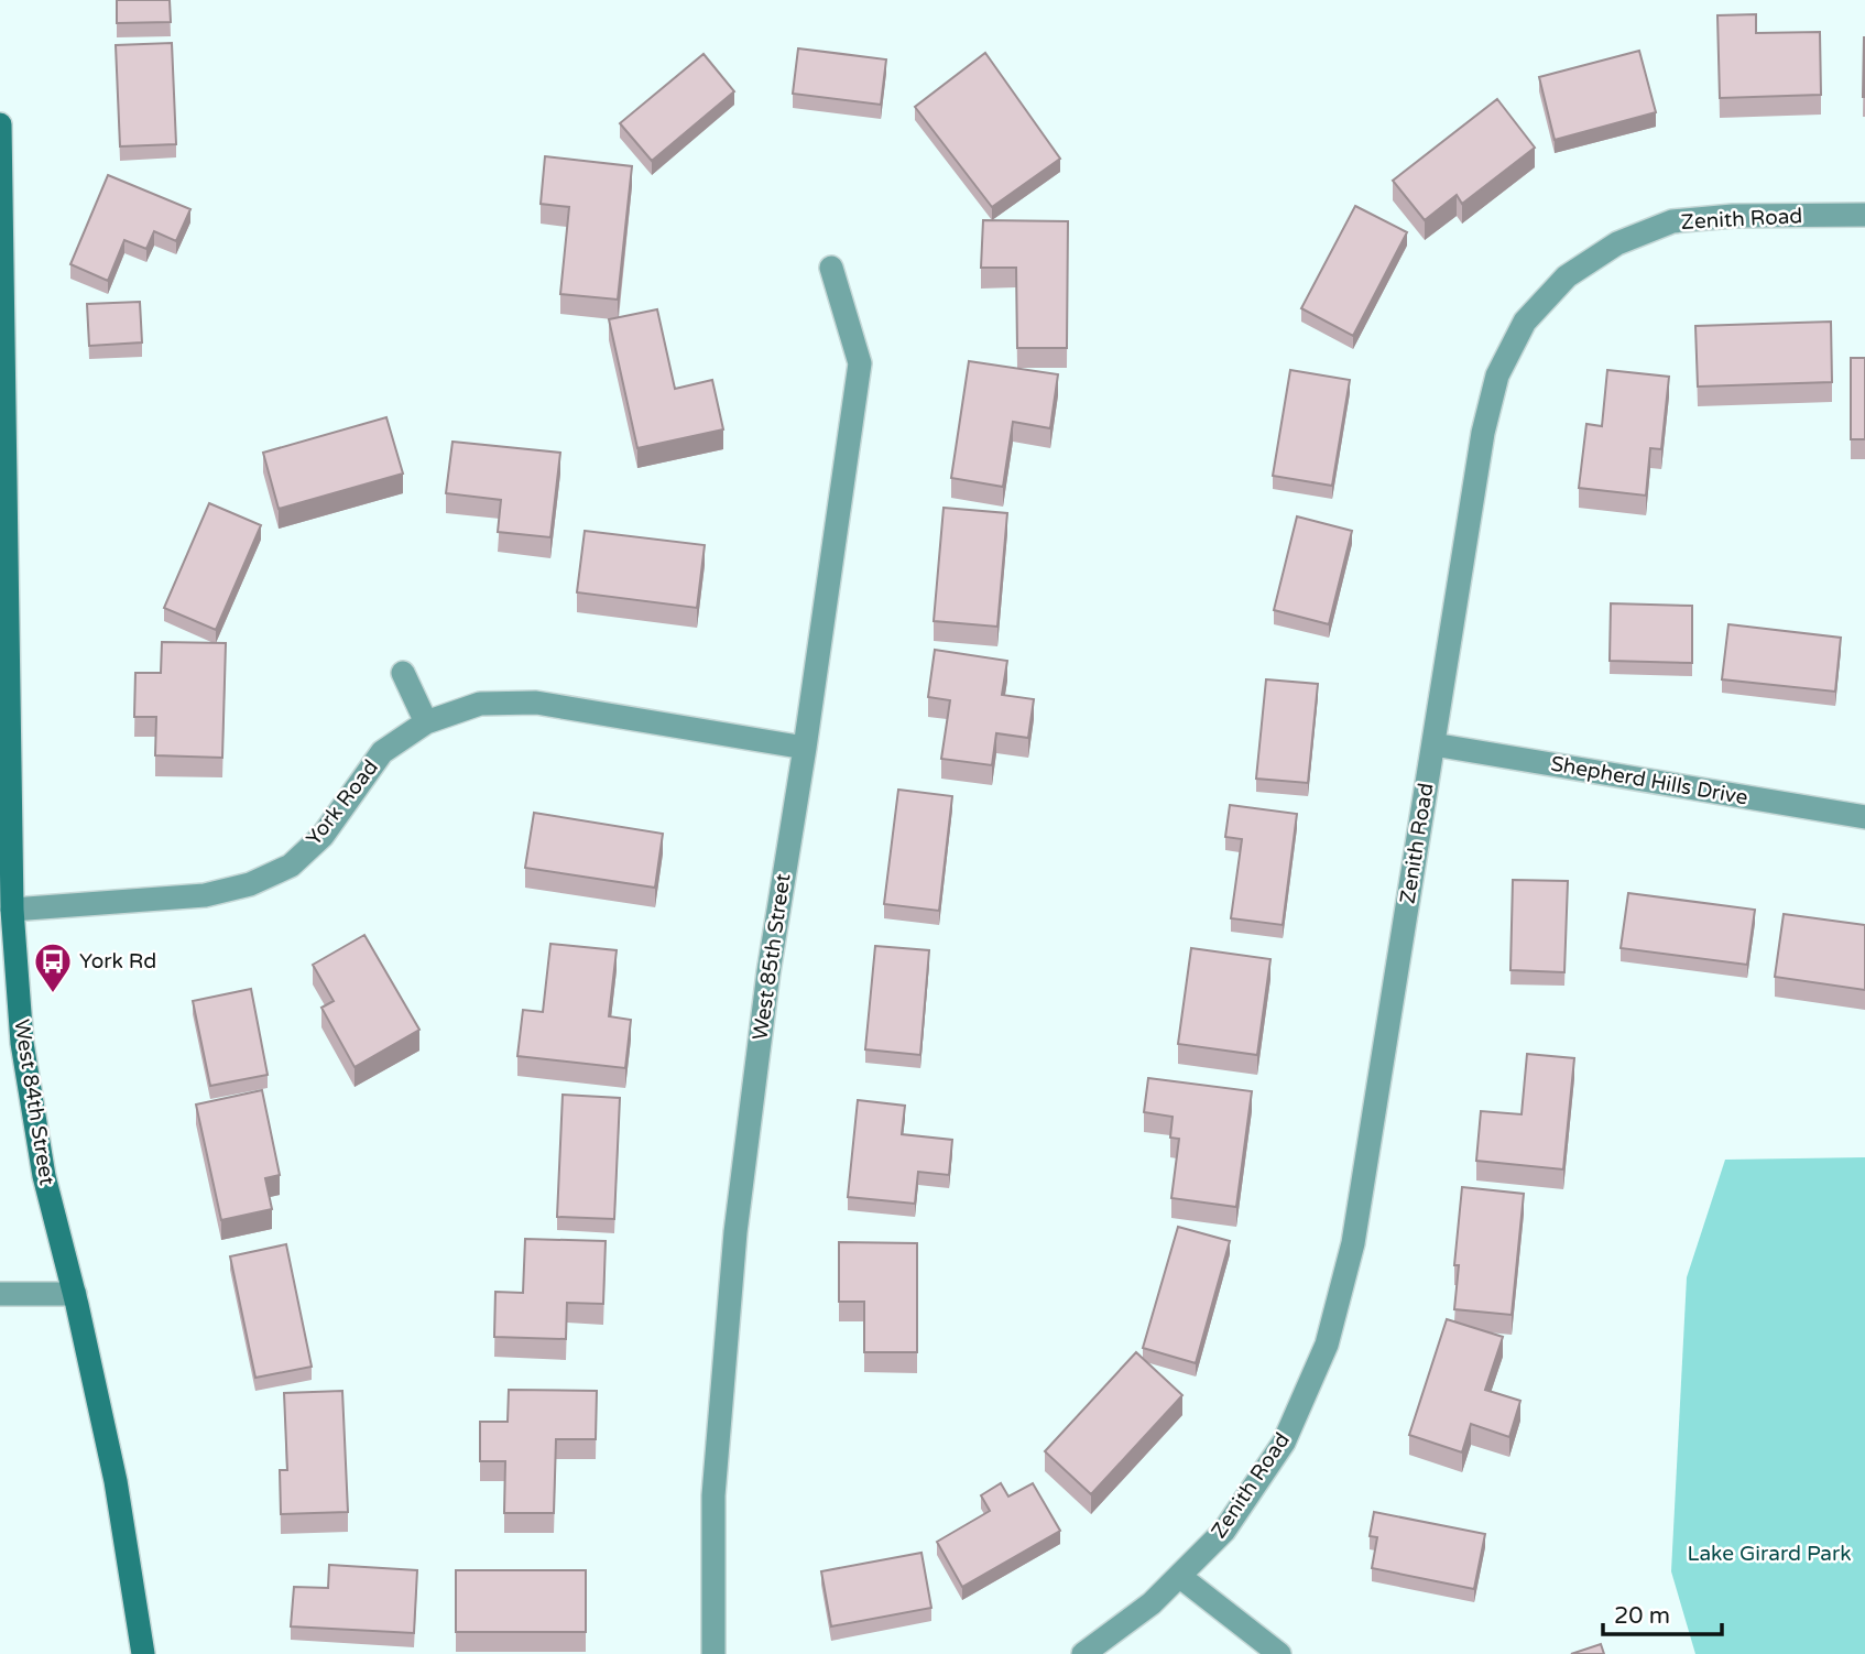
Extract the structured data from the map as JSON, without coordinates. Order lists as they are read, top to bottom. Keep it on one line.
{"streets":{"street":["Zenith Road","Shepherd Hills Drive","York Road","West 85th Street","West 84th Street"]},"crossings":[["Zenith Road","Shepherd Hills Drive"],["York Road","West 85th Street"],["York Road","West 84th Street"]],"parks":["Lake Girard Park"],"places":{"bus stop":["York Rd"]},"scale_bar":"20 m"}
